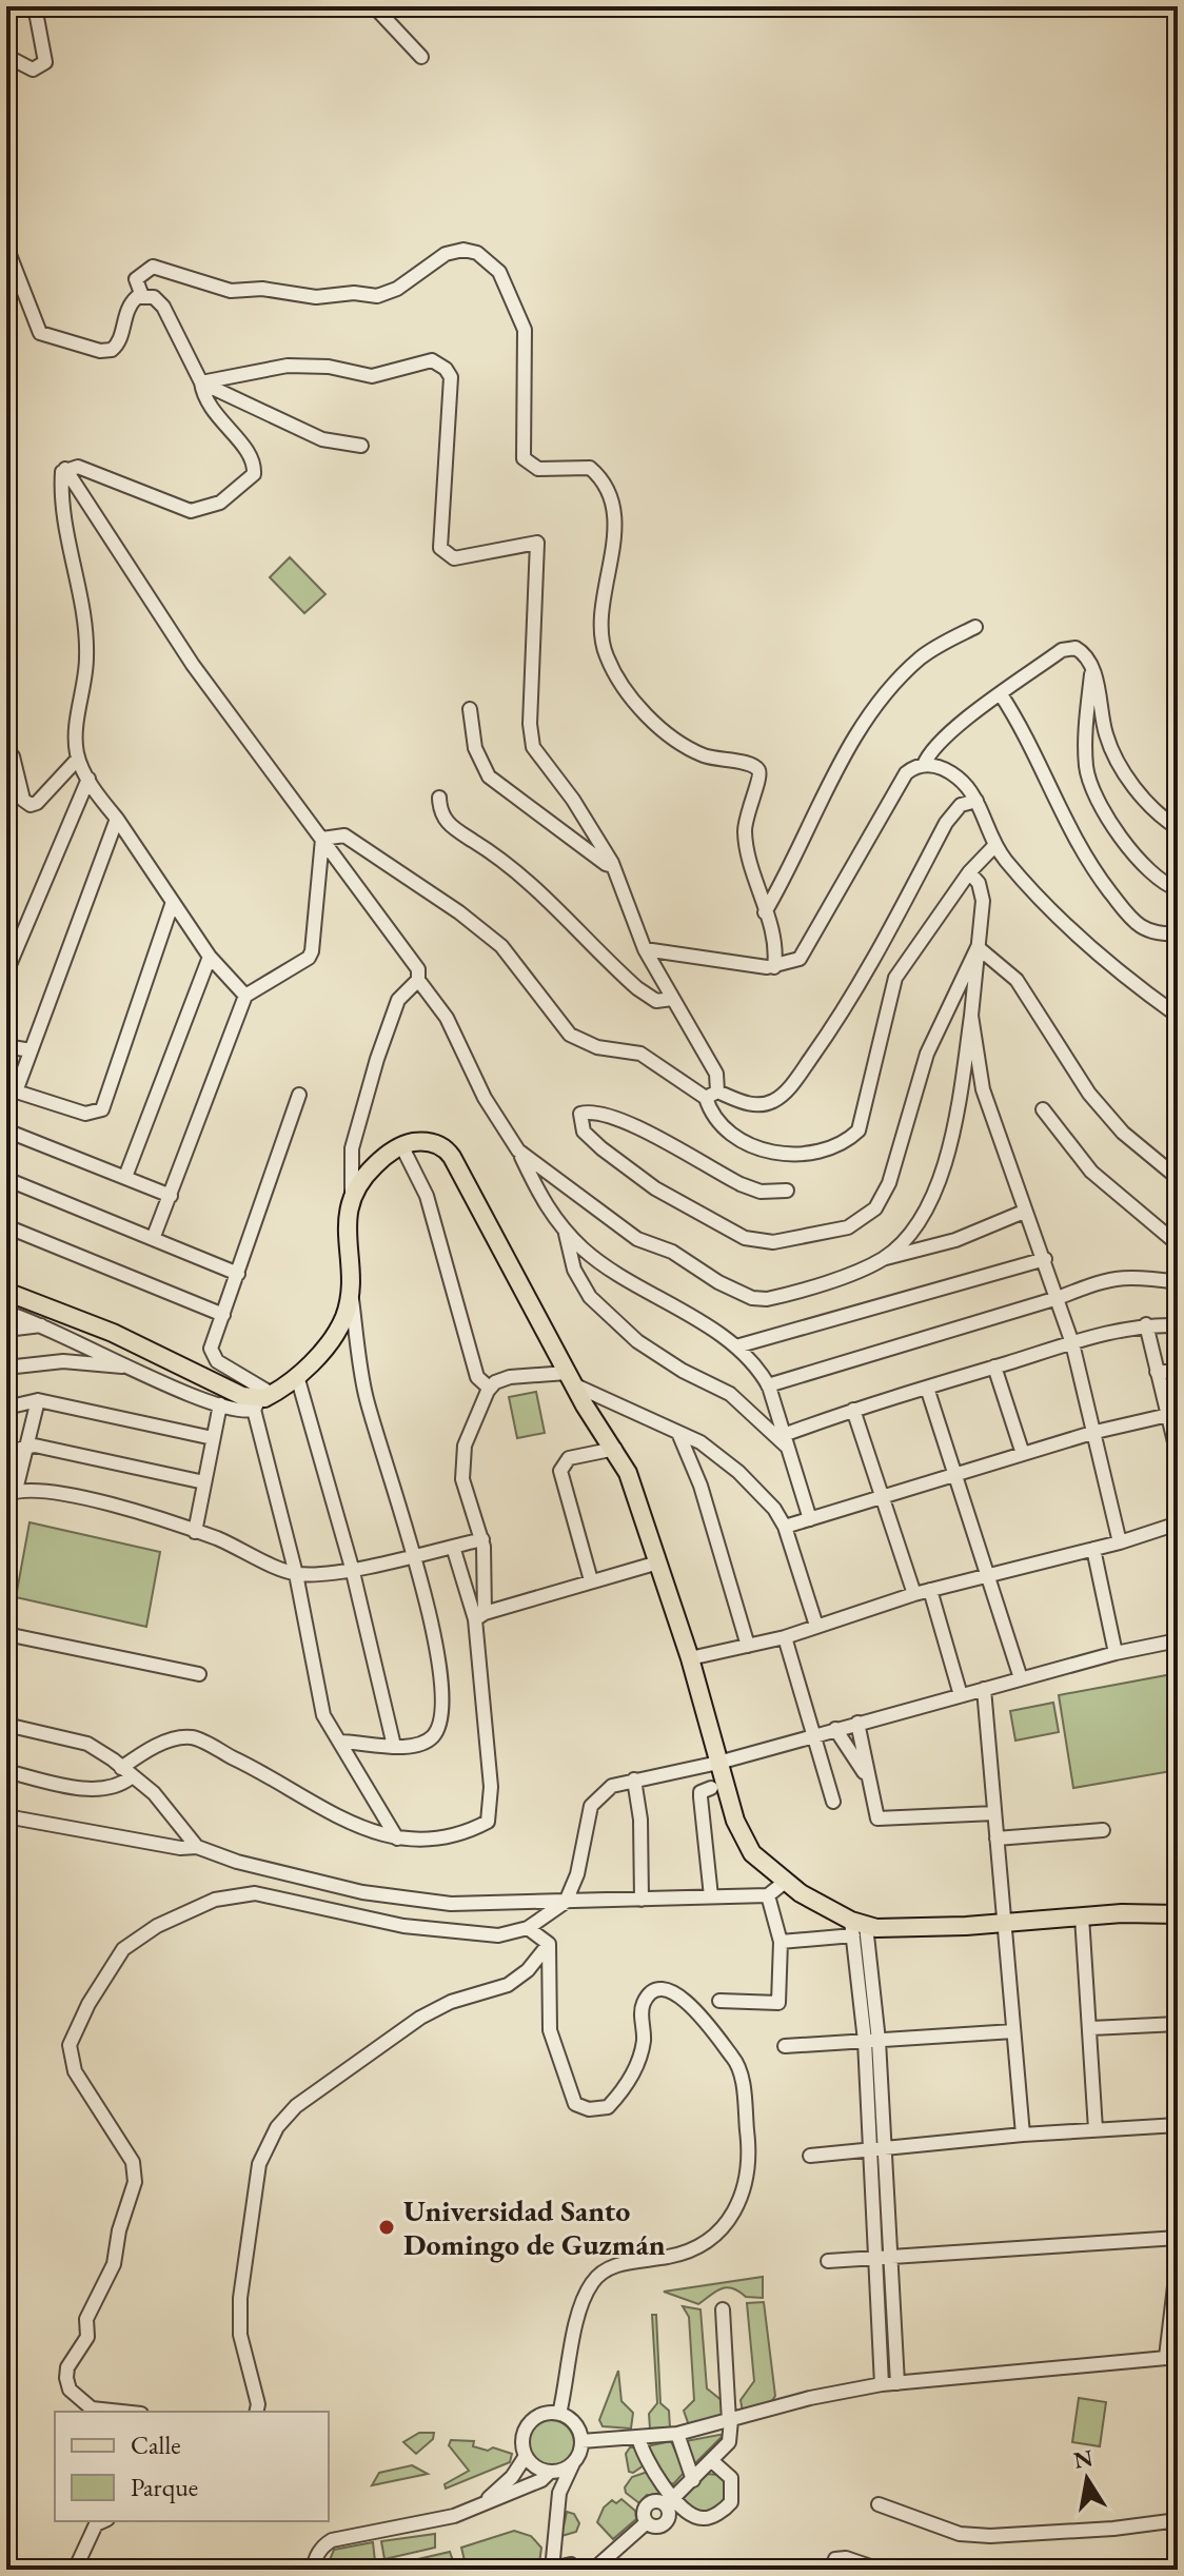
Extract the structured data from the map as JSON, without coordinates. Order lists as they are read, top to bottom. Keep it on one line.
{"places":["Universidad Santo Domingo de Guzmán"],"legend":["Calle","Parque"],"north":"top"}
